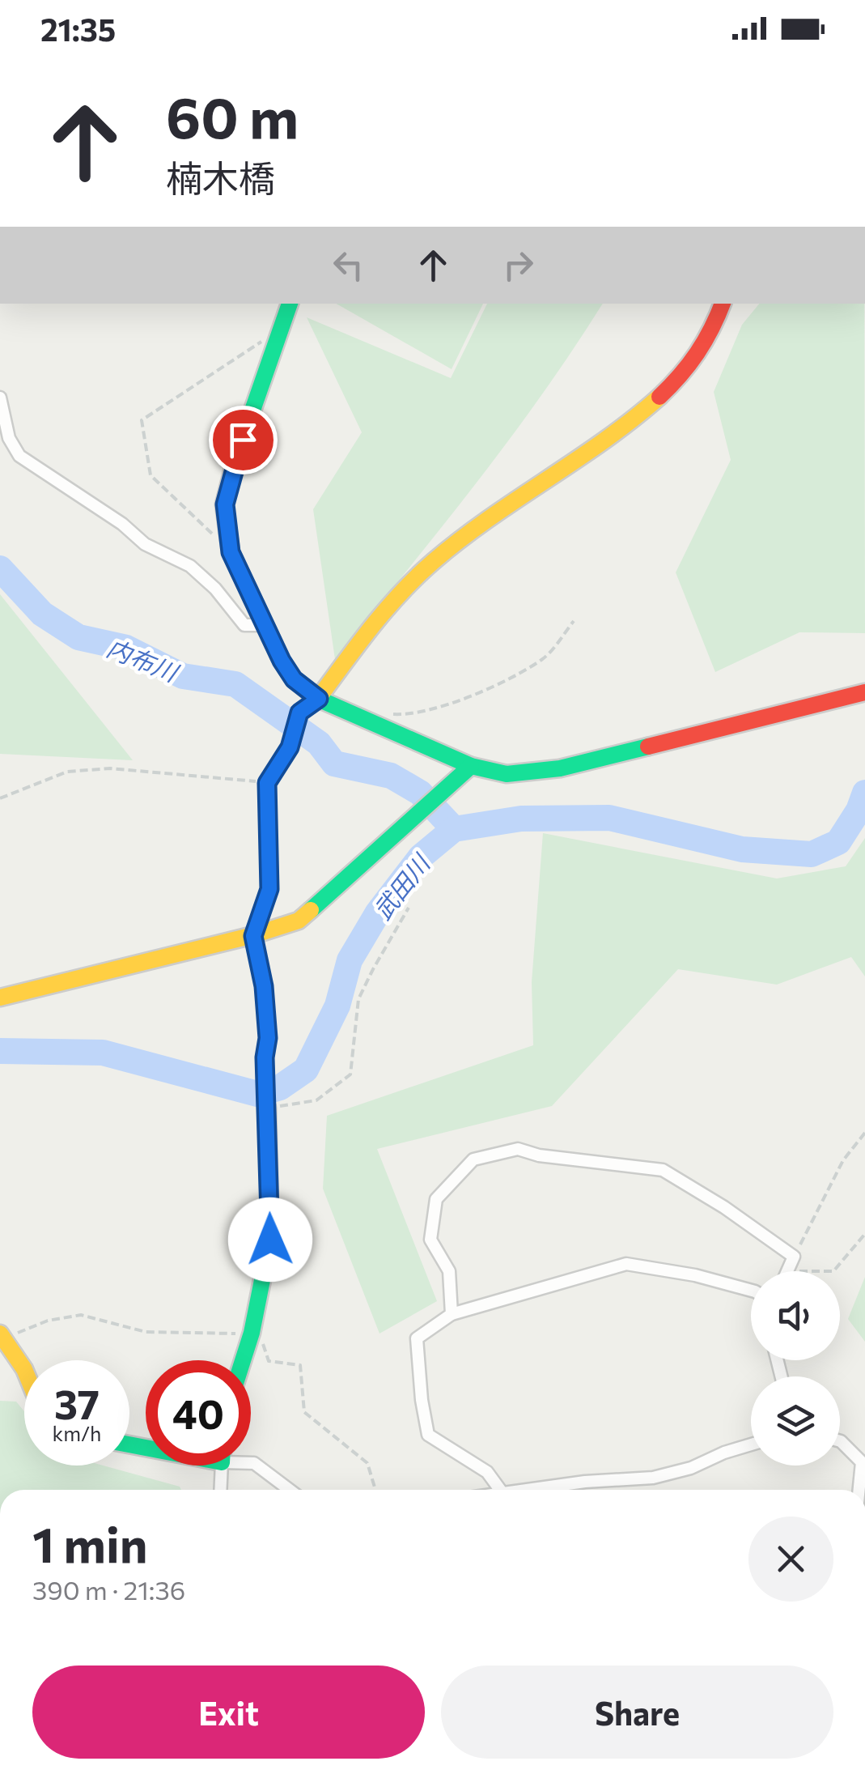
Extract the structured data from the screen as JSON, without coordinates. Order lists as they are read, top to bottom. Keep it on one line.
{"water":["内布川","武田川"],"page":{"status":"21:35","turn":["60 m","楠木橋"],"speed":"37 km/h","limit":"40","heading":["1 min","390 m · 21:36"],"buttons":["Exit","Share"]}}
